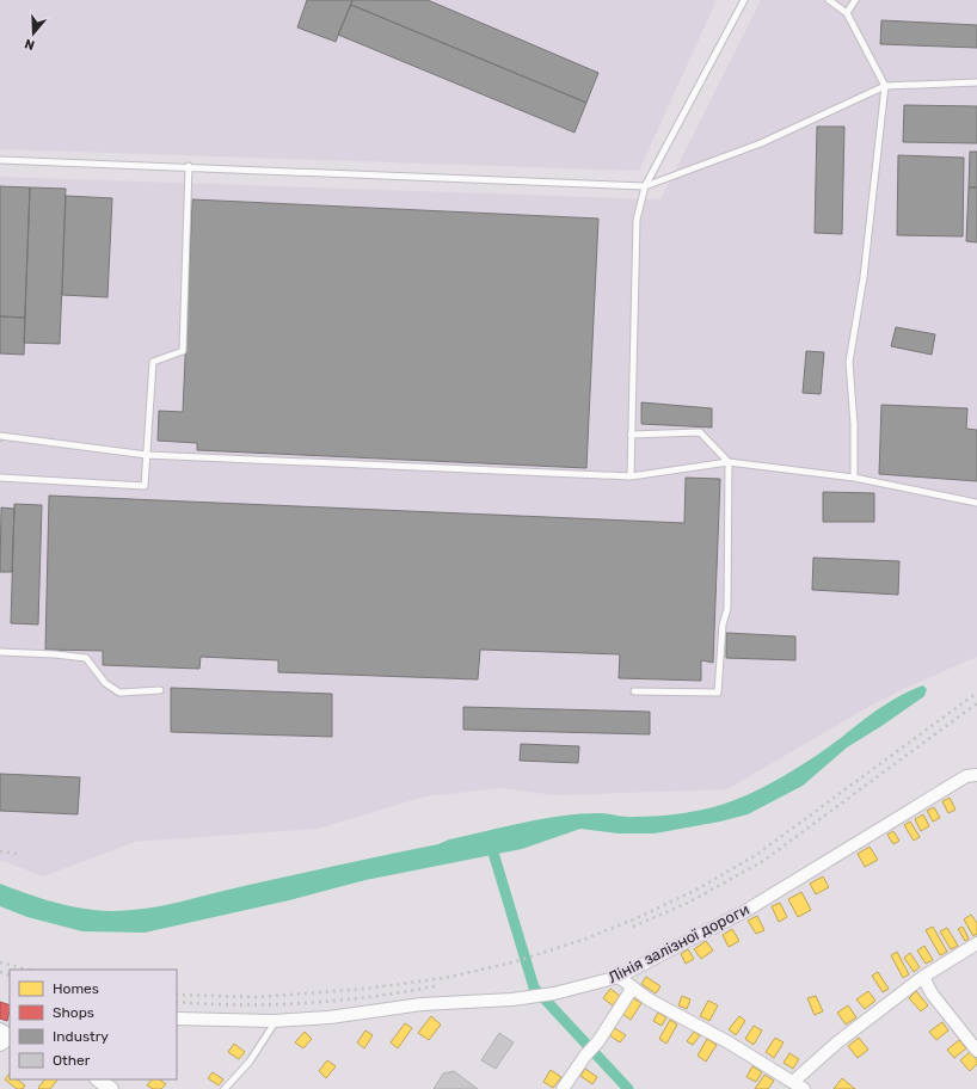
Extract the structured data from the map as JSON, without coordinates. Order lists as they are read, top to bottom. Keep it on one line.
{"streets":{"street":["Лінія залізної дороги"]},"legend":["Homes","Shops","Industry","Other"],"north":"bottom"}
